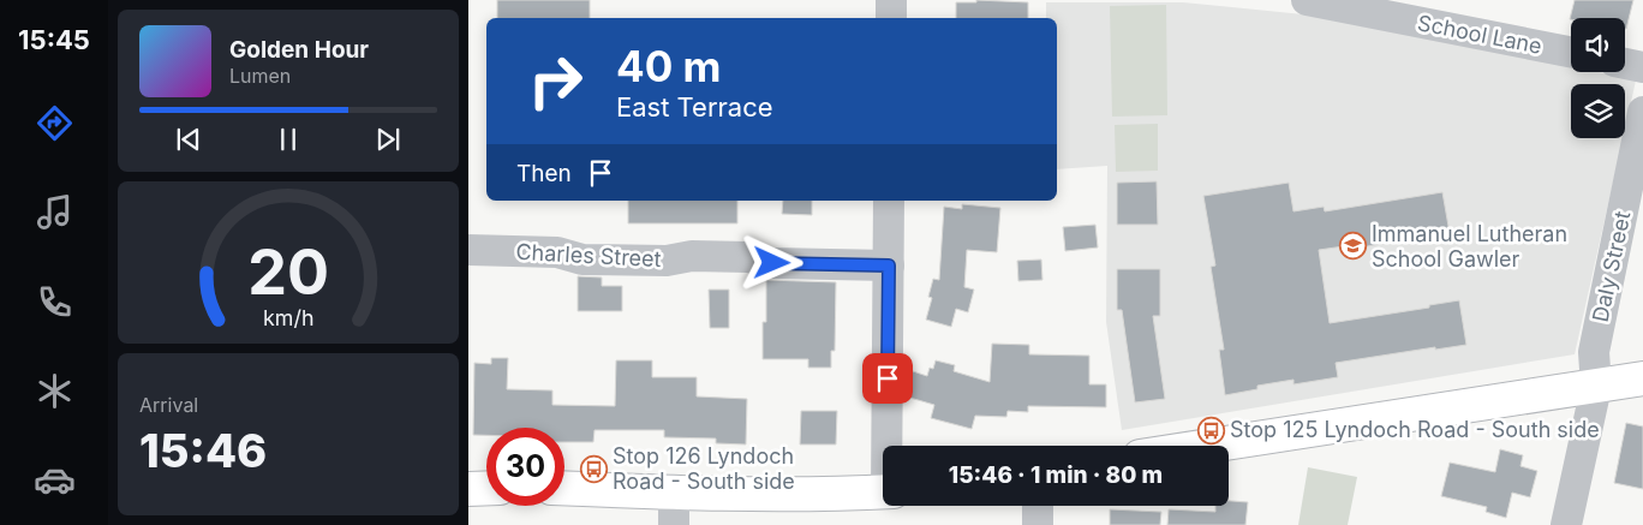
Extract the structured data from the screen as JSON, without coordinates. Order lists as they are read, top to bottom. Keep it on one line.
{"streets":{"street":["School Lane","Charles Street","Daly Street"]},"places":{"school or university":["Immanuel Lutheran School Gawler"],"bus stop":["Stop 125 Lyndoch Road - South side","Stop 126 Lyndoch Road - South side"]},"page":{"tabs":"15:45","turn":["40 m","East Terrace"],"song":["Golden Hour","Lumen"],"then":"Then","tile":["Arrival","15:46"],"limit":"30","trip":"15:46 · 1 min · 80 m","gauge":["20","km/h"]}}
